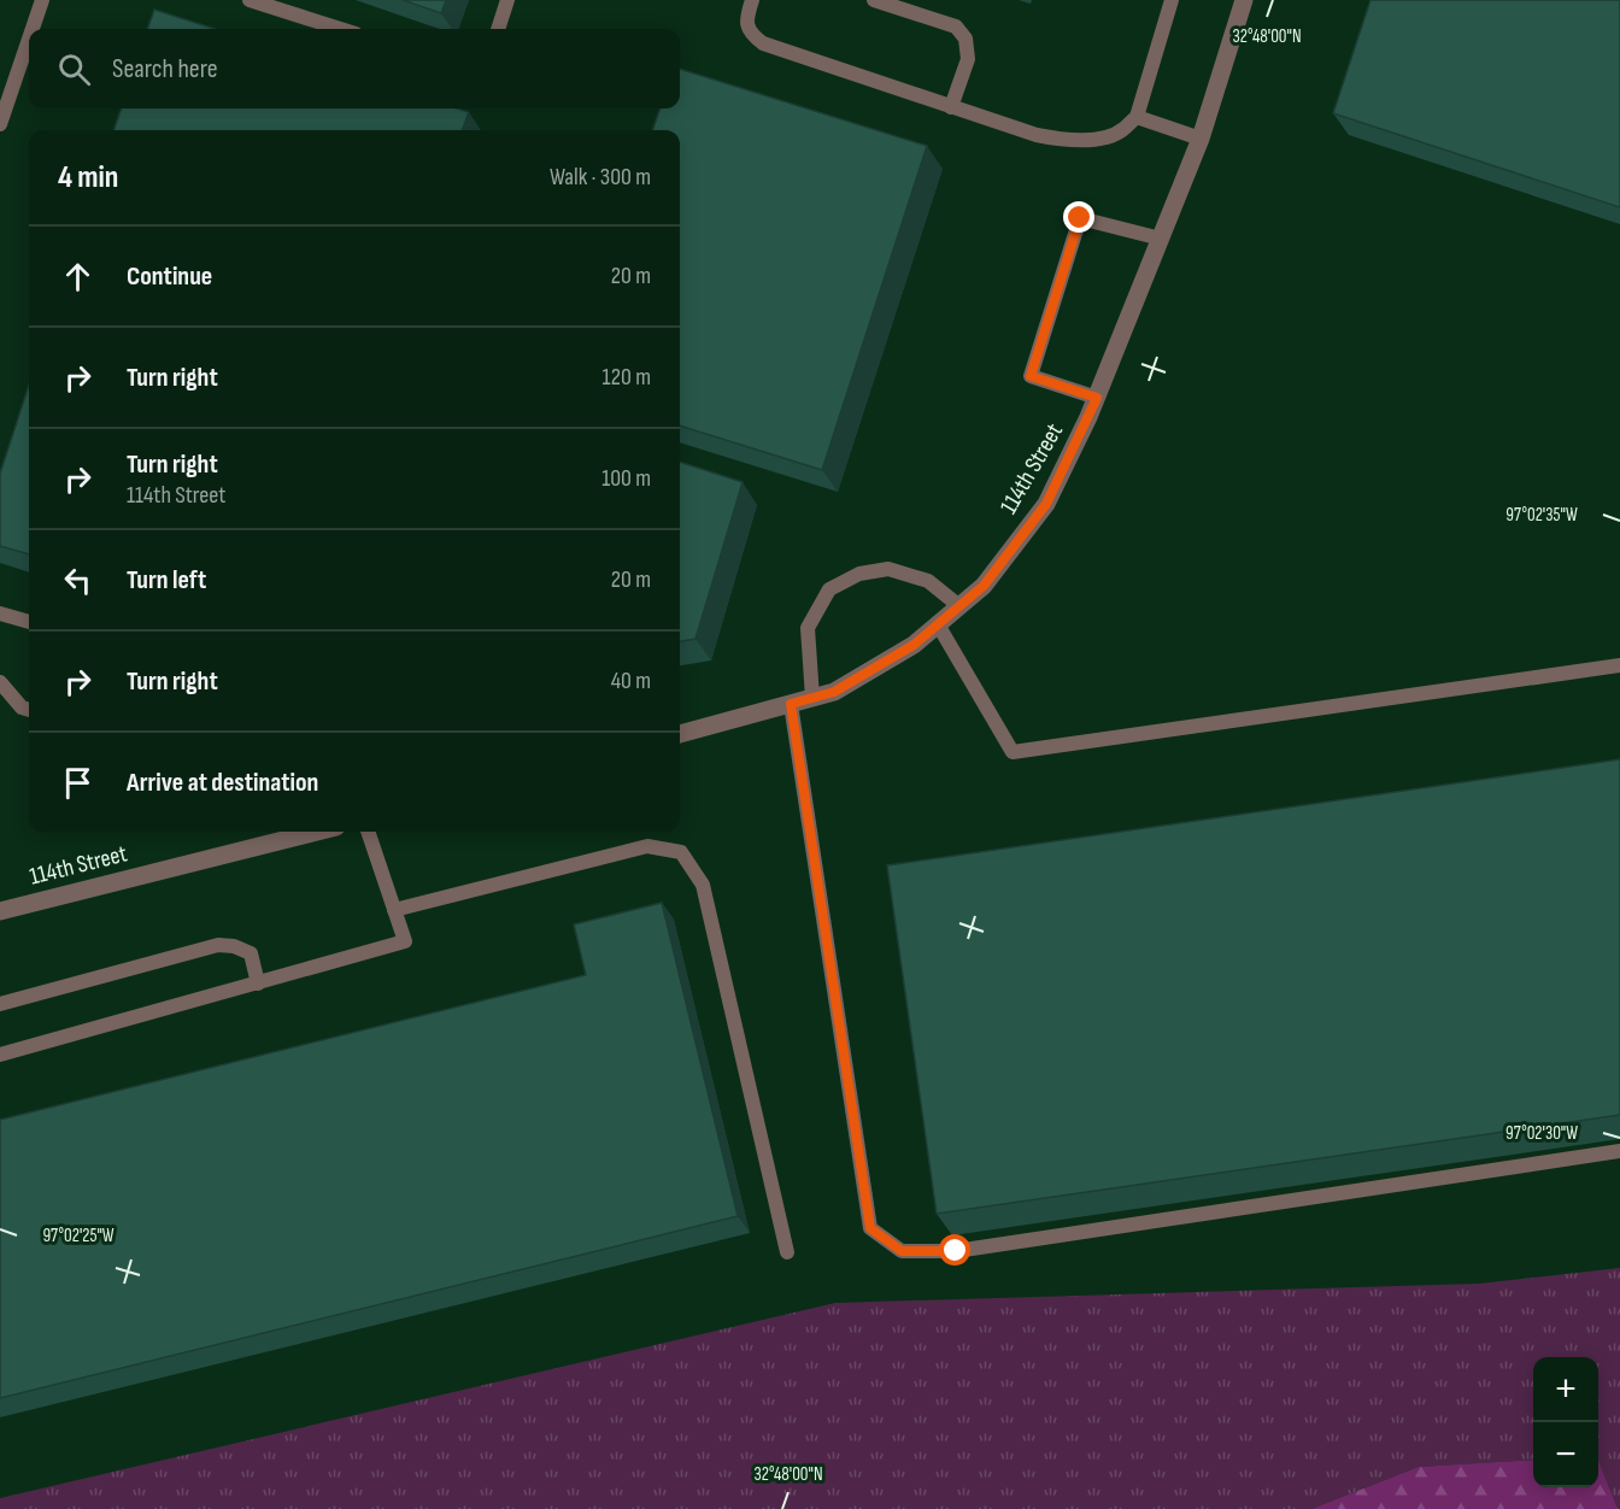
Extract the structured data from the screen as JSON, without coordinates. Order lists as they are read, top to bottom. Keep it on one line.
{"streets":{"street":["114th Street"]},"page":{"search":"Search here","heading":["4 min","Walk · 300 m"],"list":[["Continue","20 m"],["Turn right","120 m"],["Turn right","114th Street","100 m"],["Turn left","20 m"],["Turn right","40 m"],"Arrive at destination"],"map_buttons":["+","−"]},"coordinates":["32°48'00\"N","97°02'35\"W","97°02'30\"W","97°02'25\"W"]}
